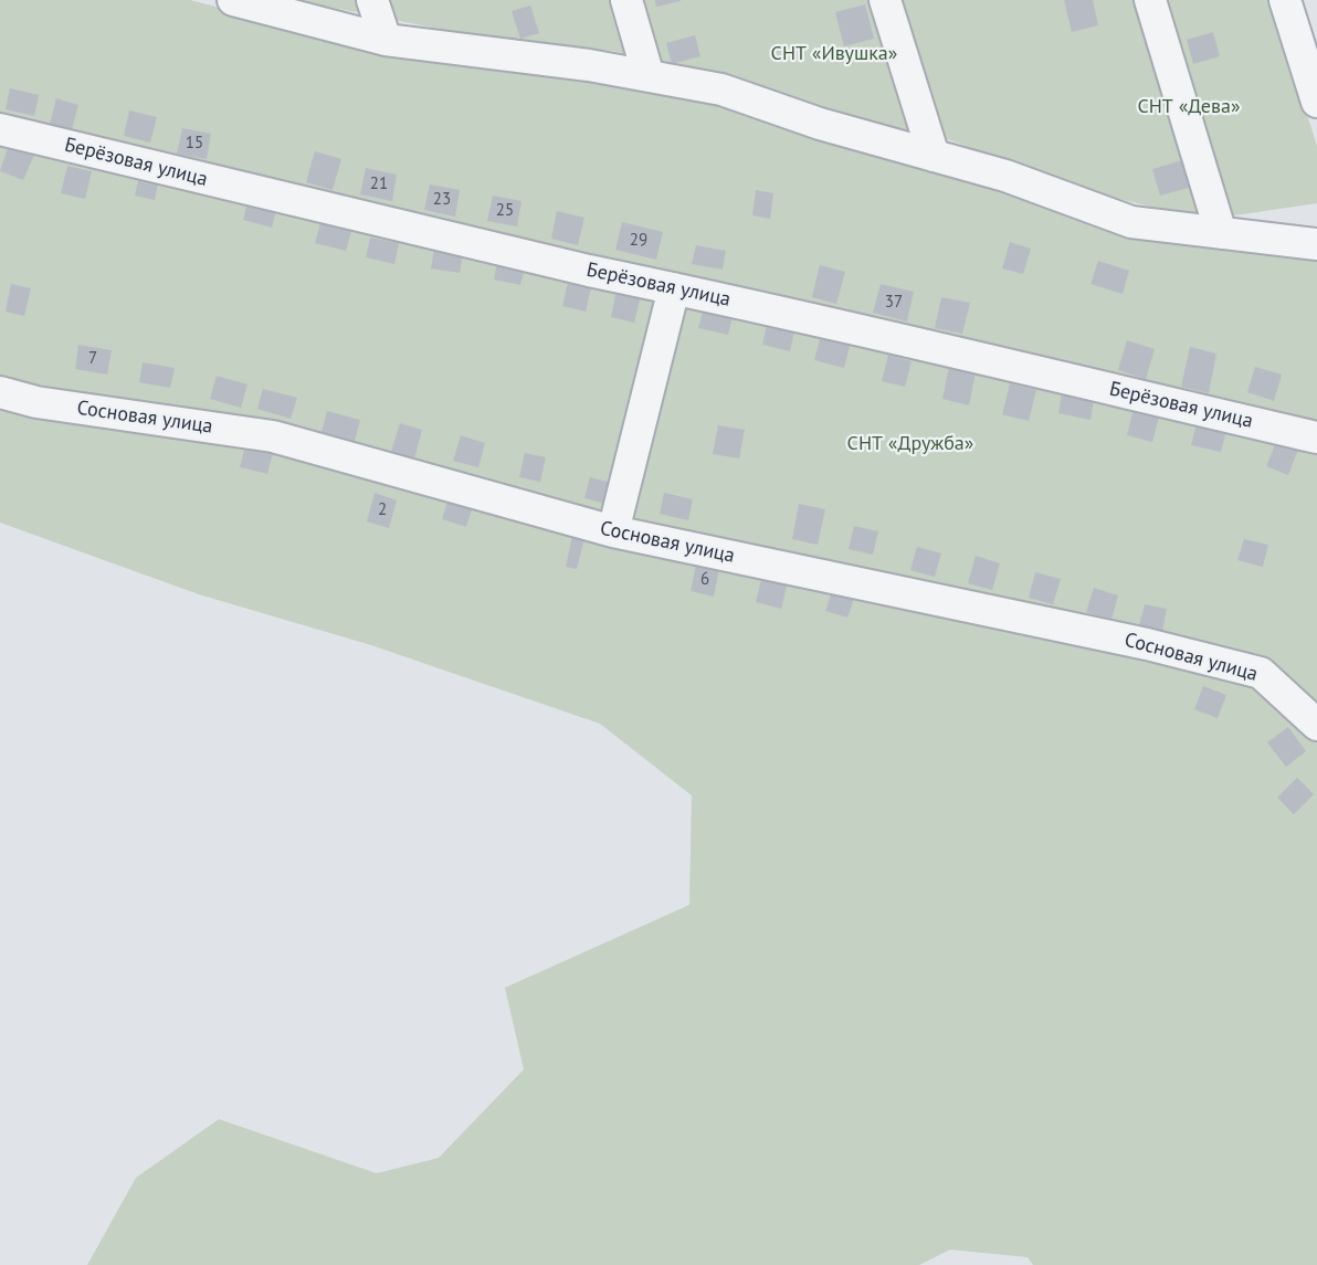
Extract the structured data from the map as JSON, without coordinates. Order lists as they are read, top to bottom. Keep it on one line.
{"streets":{"lane":["Берёзовая улица","Сосновая улица"]},"parks":["СНТ «Ивушка»","СНТ «Дева»","СНТ «Дружба»"],"house_numbers":["15","21","23","25","29","37","7","2","6"]}
